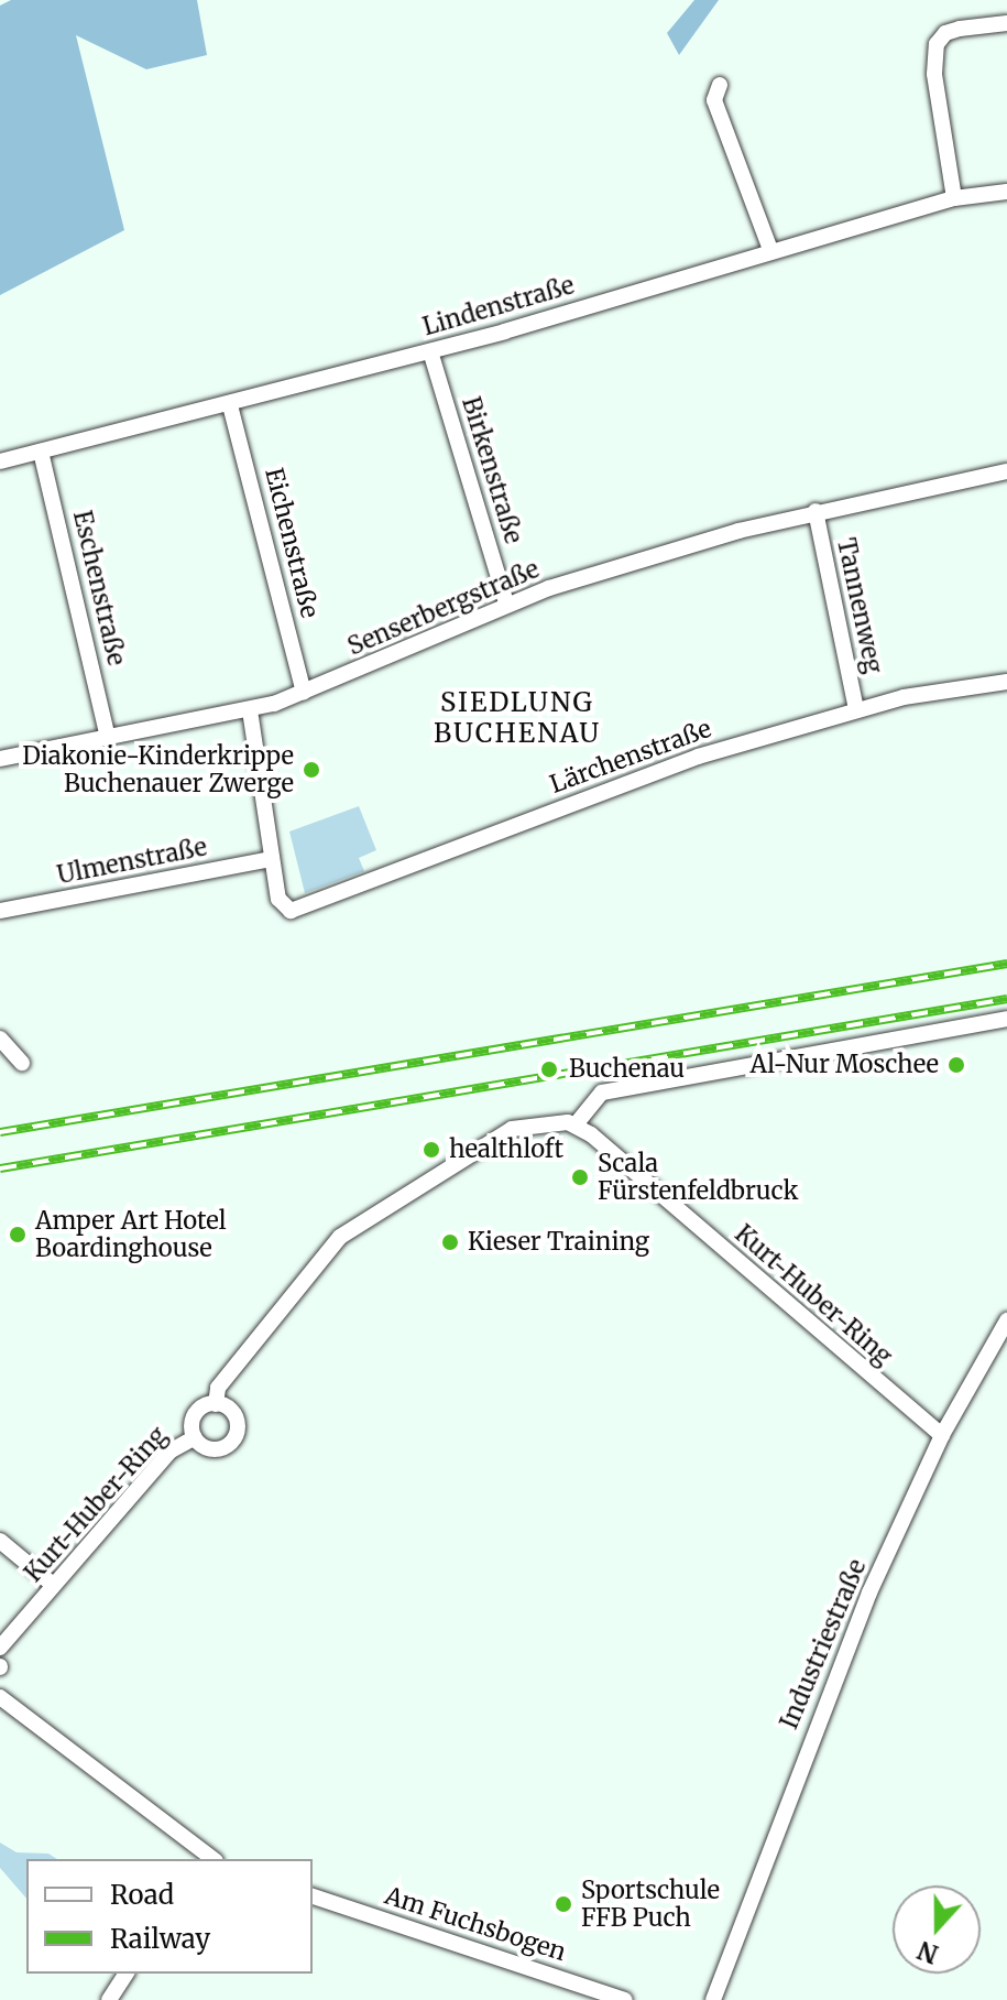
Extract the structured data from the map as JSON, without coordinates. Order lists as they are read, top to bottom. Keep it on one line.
{"streets":{"street":["Lindenstraße","Birkenstraße","Eichenstraße","Eschenstraße","Tannenweg","Senserbergstraße","Lärchenstraße","Ulmenstraße","Kurt-Huber-Ring","Industriestraße","Am Fuchsbogen"]},"crossings":[["Lindenstraße","Birkenstraße"],["Lindenstraße","Eichenstraße"],["Lindenstraße","Eschenstraße"],["Birkenstraße","Senserbergstraße"],["Eichenstraße","Senserbergstraße"],["Eschenstraße","Senserbergstraße"],["Tannenweg","Senserbergstraße"],["Tannenweg","Lärchenstraße"],["Lärchenstraße","Ulmenstraße"],["Kurt-Huber-Ring","Industriestraße"]],"districts":["SIEDLUNG BUCHENAU"],"places":["Diakonie-Kinderkrippe Buchenauer Zwerge","Al-Nur Moschee","Buchenau","healthloft","Scala Fürstenfeldbruck","Amper Art Hotel Boardinghouse","Kieser Training","Sportschule FFB Puch"],"legend":["Road","Railway"],"north":"bottom"}
